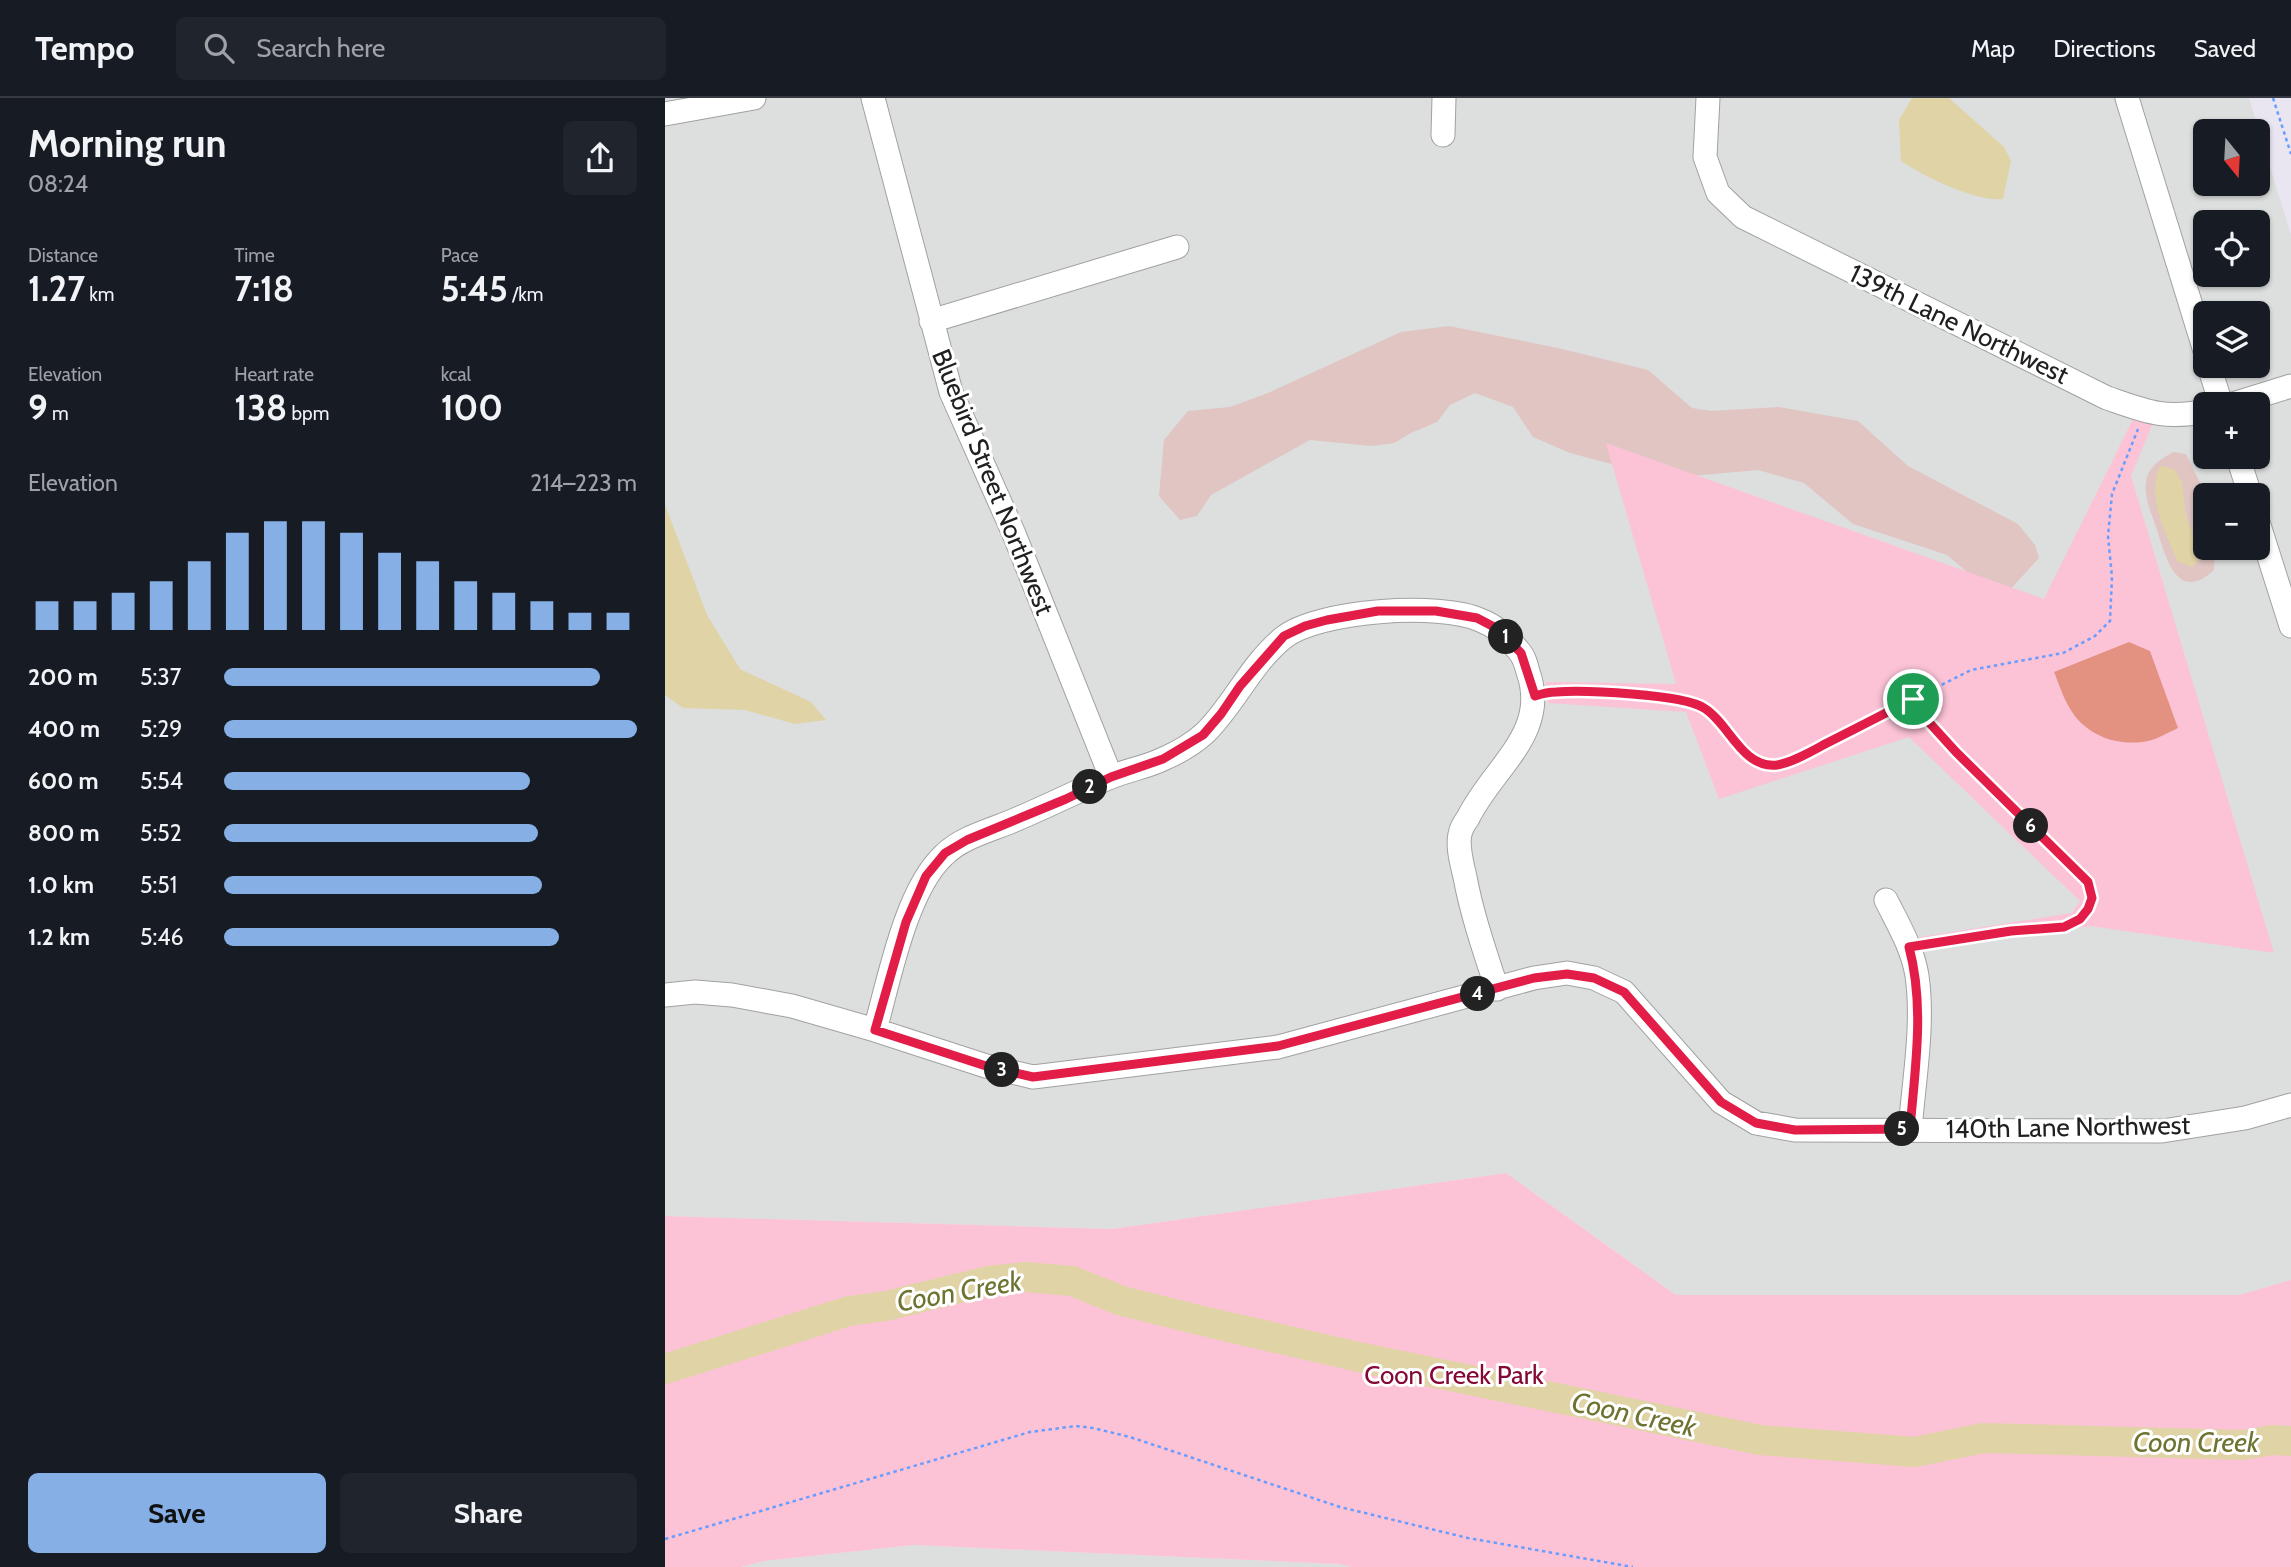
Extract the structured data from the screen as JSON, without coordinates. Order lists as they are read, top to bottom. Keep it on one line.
{"streets":{"street":["139th Lane Northwest","Bluebird Street Northwest","140th Lane Northwest"]},"water":["Coon Creek"],"parks":["Coon Creek Park"],"north":"bottom","page":{"header":"Tempo","search":"Search here","nav":["Map","Directions","Saved"],"heading":["Morning run","08:24"],"map_buttons":["+","−"],"stats":[["Distance","1.27 km"],["Time","7:18"],["Pace","5:45 /km"],["Elevation","9 m"],["Heart rate","138 bpm"],["kcal","100"]],"chart":["Elevation","214–223 m"],"pins":["1","2","6","4","3","5"],"list":[{"name":"200 m","note":"5:37"},{"name":"400 m","note":"5:29"},{"name":"600 m","note":"5:54"},{"name":"800 m","note":"5:52"},{"name":"1.0 km","note":"5:51"},{"name":"1.2 km","note":"5:46"}],"buttons":["Save","Share"]}}
